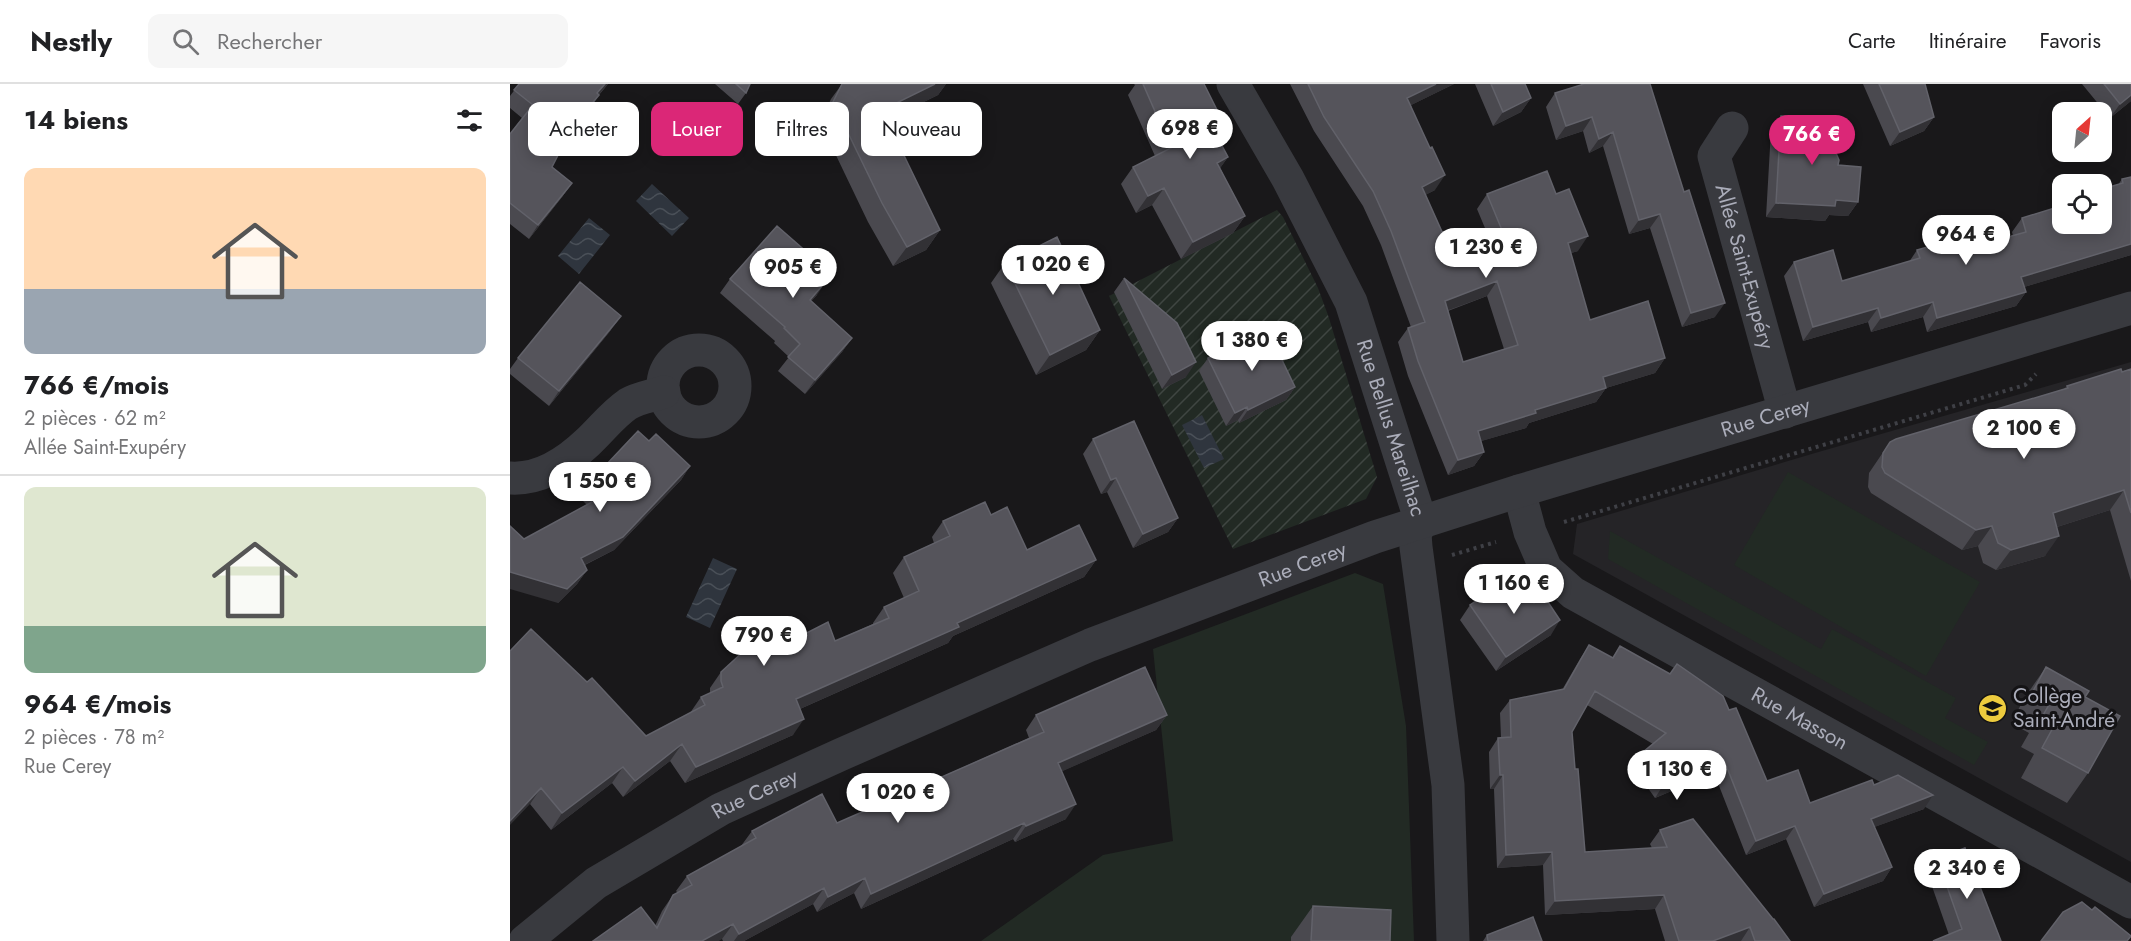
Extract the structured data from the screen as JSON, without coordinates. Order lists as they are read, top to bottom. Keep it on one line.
{"streets":{"street":["Allée Saint-Exupéry","Rue Cerey","Rue Bellus Mareilhac","Rue Masson"]},"crossings":[["Allée Saint-Exupéry","Rue Cerey"],["Rue Cerey","Rue Bellus Mareilhac"],["Rue Cerey","Rue Masson"]],"places":{"school or university":["Collège Saint-André"]},"north":"top right","page":{"header":"Nestly","search":"Rechercher","nav":["Carte","Itinéraire","Favoris"],"heading":"14 biens","chip":["Acheter","Louer","Filtres","Nouveau"],"price":["698 €","766 €","964 €","1 230 €","1 020 €","905 €","1 380 €","2 100 €","1 550 €","1 160 €","790 €","1 130 €","1 020 €","2 340 €"],"list":[{"name":"766 €/mois","note":"2 pièces · 62 m² · Allée Saint-Exupéry"},{"name":"964 €/mois","note":"2 pièces · 78 m² · Rue Cerey"}]}}
